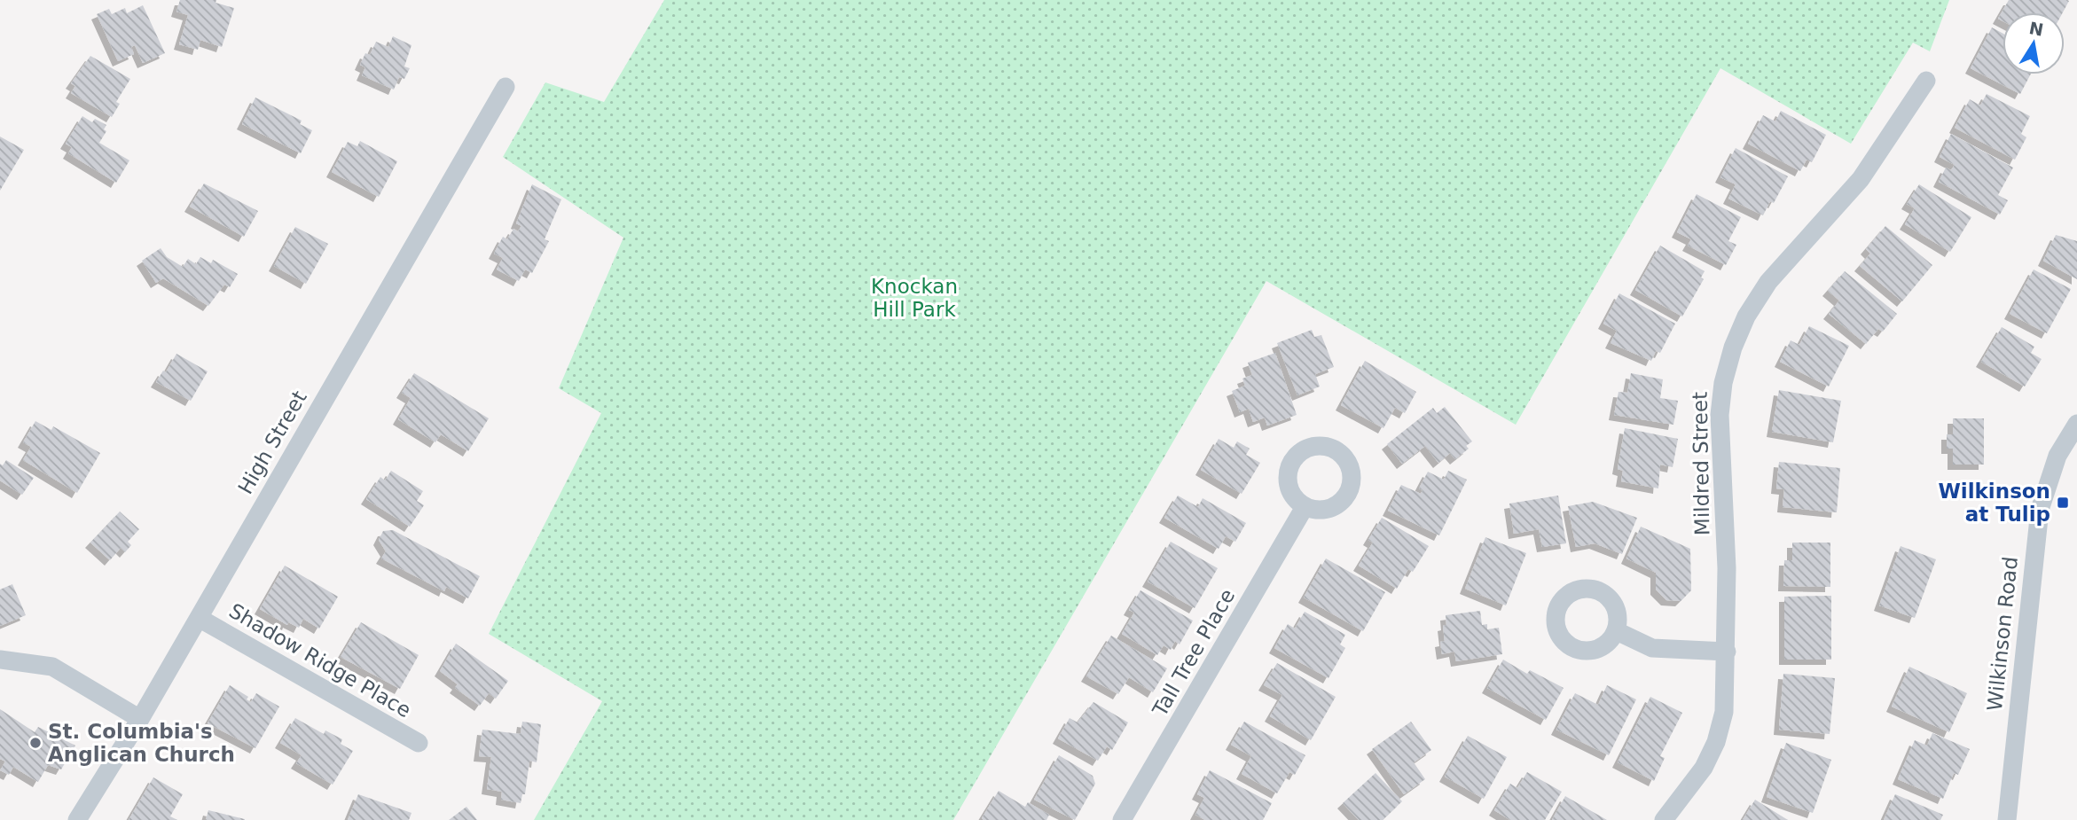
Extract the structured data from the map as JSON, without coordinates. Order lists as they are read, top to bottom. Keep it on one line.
{"streets":{"street":["High Street","Mildred Street","Wilkinson Road","Tall Tree Place","Shadow Ridge Place"]},"crossings":[["High Street","Shadow Ridge Place"]],"parks":["Knockan Hill Park"],"places":{"transit":["Wilkinson at Tulip"],"other":["St. Columbia's Anglican Church"]},"north":"top"}
